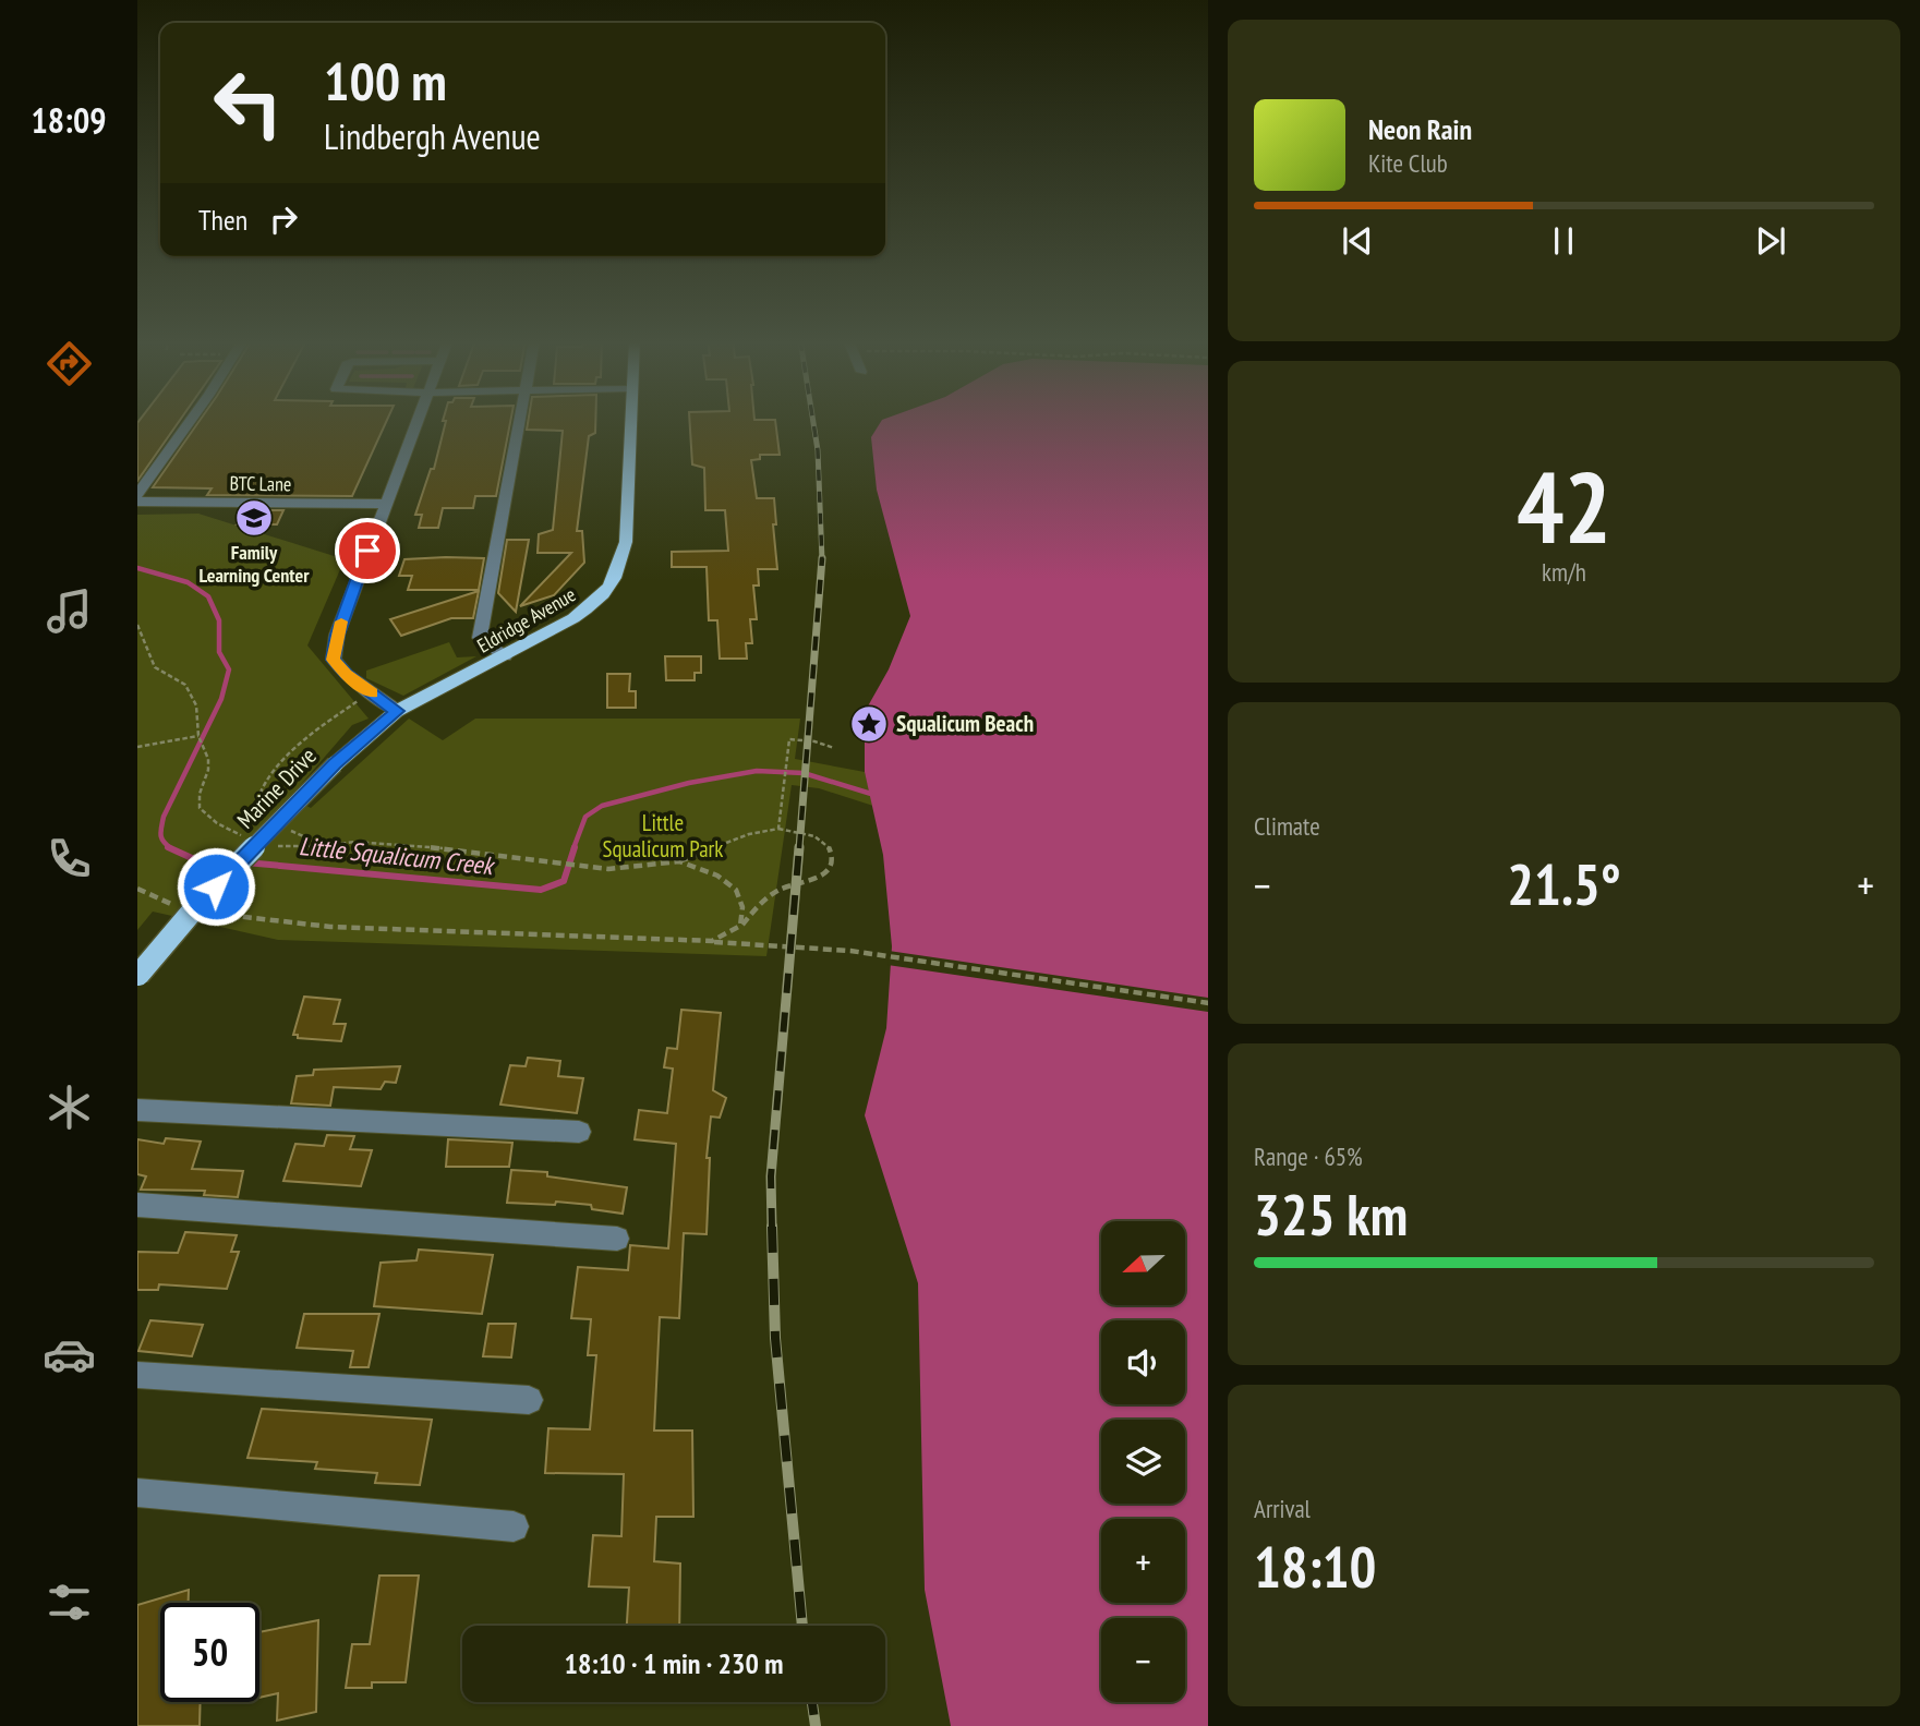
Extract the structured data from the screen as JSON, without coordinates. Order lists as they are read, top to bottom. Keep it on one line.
{"streets":{"main road":["Eldridge Avenue","Marine Drive"],"street":["BTC Lane"]},"crossings":[["Eldridge Avenue","Marine Drive"]],"water":["Little Squalicum Creek"],"parks":["Little Squalicum Park"],"places":{"school or university":["Family Learning Center"],"place":["Squalicum Beach"]},"north":"left","page":{"tabs":"18:09","turn":["100 m","Lindbergh Avenue"],"song":["Neon Rain","Kite Club"],"then":"Then","tile":[["42","km/h"],"Climate",["Range · 65%","325 km"],["Arrival","18:10"]],"heat":["−","21.5°","+"],"map_buttons":["+","−"],"limit":"50","trip":"18:10 · 1 min · 230 m"}}
